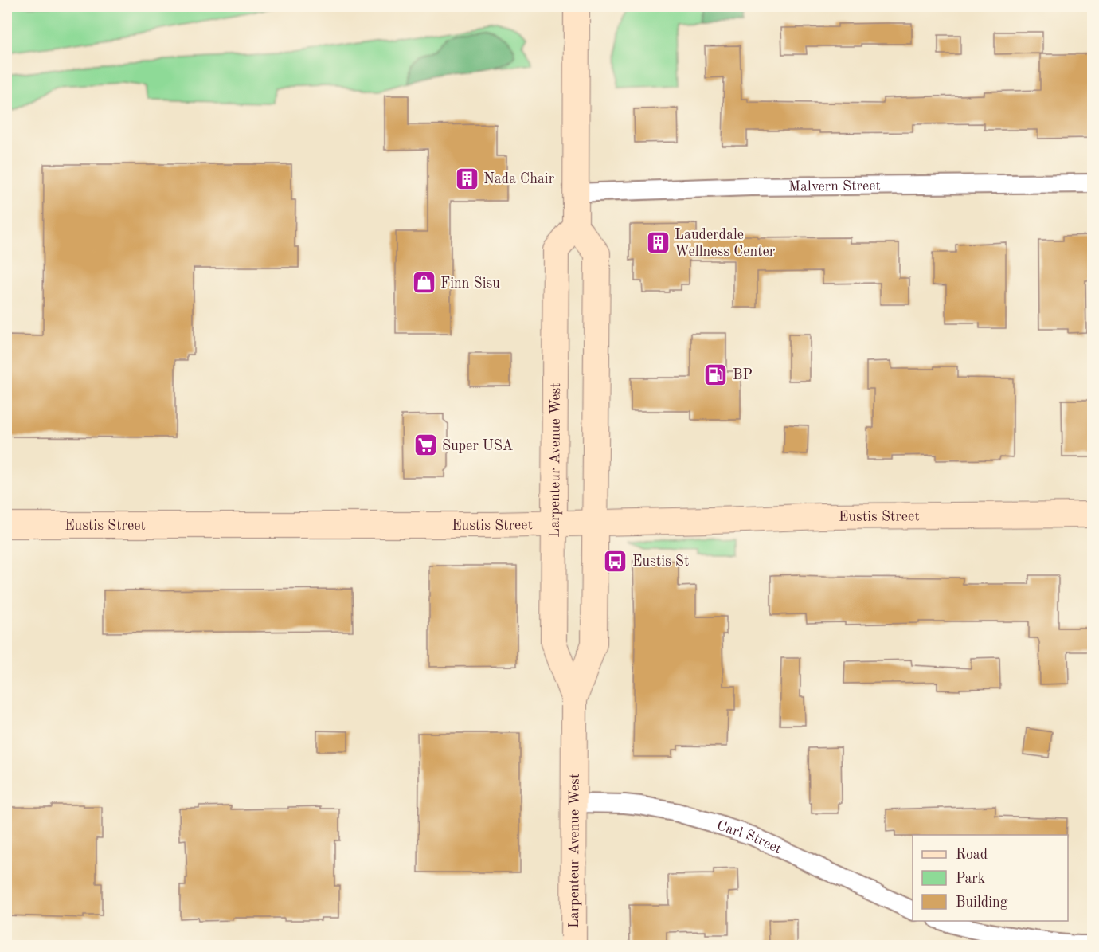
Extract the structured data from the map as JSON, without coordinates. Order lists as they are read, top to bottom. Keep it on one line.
{"streets":{"main road":["Larpenteur Avenue West","Eustis Street"],"street":["Malvern Street","Carl Street"]},"crossings":[["Larpenteur Avenue West","Eustis Street"],["Larpenteur Avenue West","Carl Street"]],"places":{"building":["Nada Chair","Lauderdale Wellness Center"],"shop":["Finn Sisu"],"fuel station":["BP"],"supermarket":["Super USA"],"bus stop":["Eustis St"]},"legend":["Road","Park","Building"]}
